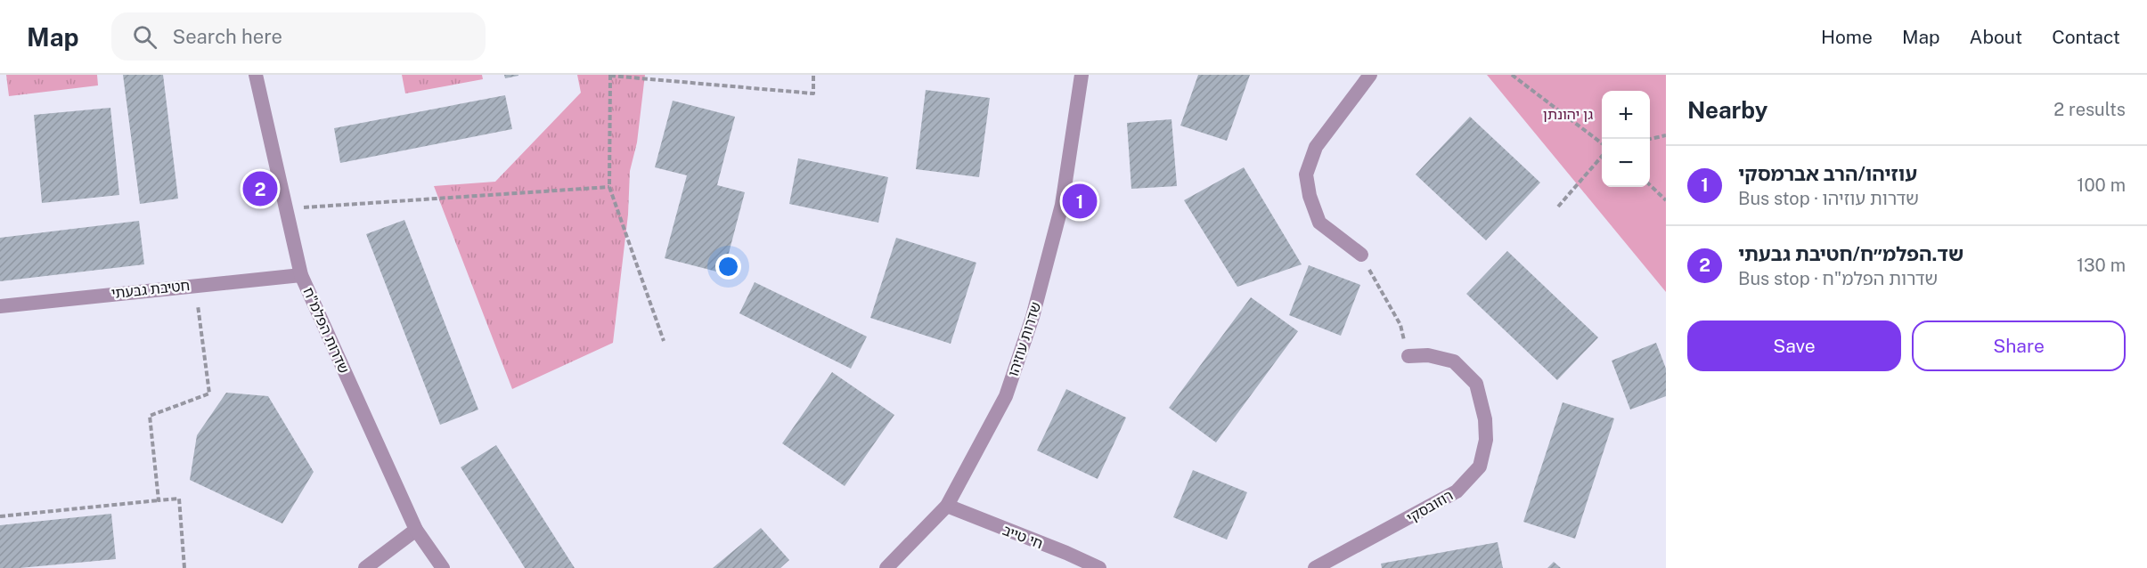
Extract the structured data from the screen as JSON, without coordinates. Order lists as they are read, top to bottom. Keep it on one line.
{"streets":{"street":["חטיבת גבעתי","שדרות הפלמ\"ח","שדרות עוזיהו","רוזובסקי","חי טייב"]},"crossings":[["חטיבת גבעתי","שדרות הפלמ\"ח"],["שדרות עוזיהו","חי טייב"]],"parks":["גן יהונתן"],"page":{"header":"Map","search":"Search here","nav":["Home","Map","About","Contact"],"heading":["Nearby","2 results"],"map_buttons":["+","−"],"list":[{"mark":"1","name":"עוזיהו/הרב אברמסקי","note":"Bus stop · שדרות עוזיהו","value":"100 m"},{"mark":"2","name":"שד.הפלמ״ח/חטיבת גבעתי","note":"Bus stop · שדרות הפלמ\"ח","value":"130 m"}],"pins":["2","1"],"buttons":["Save","Share"]}}
